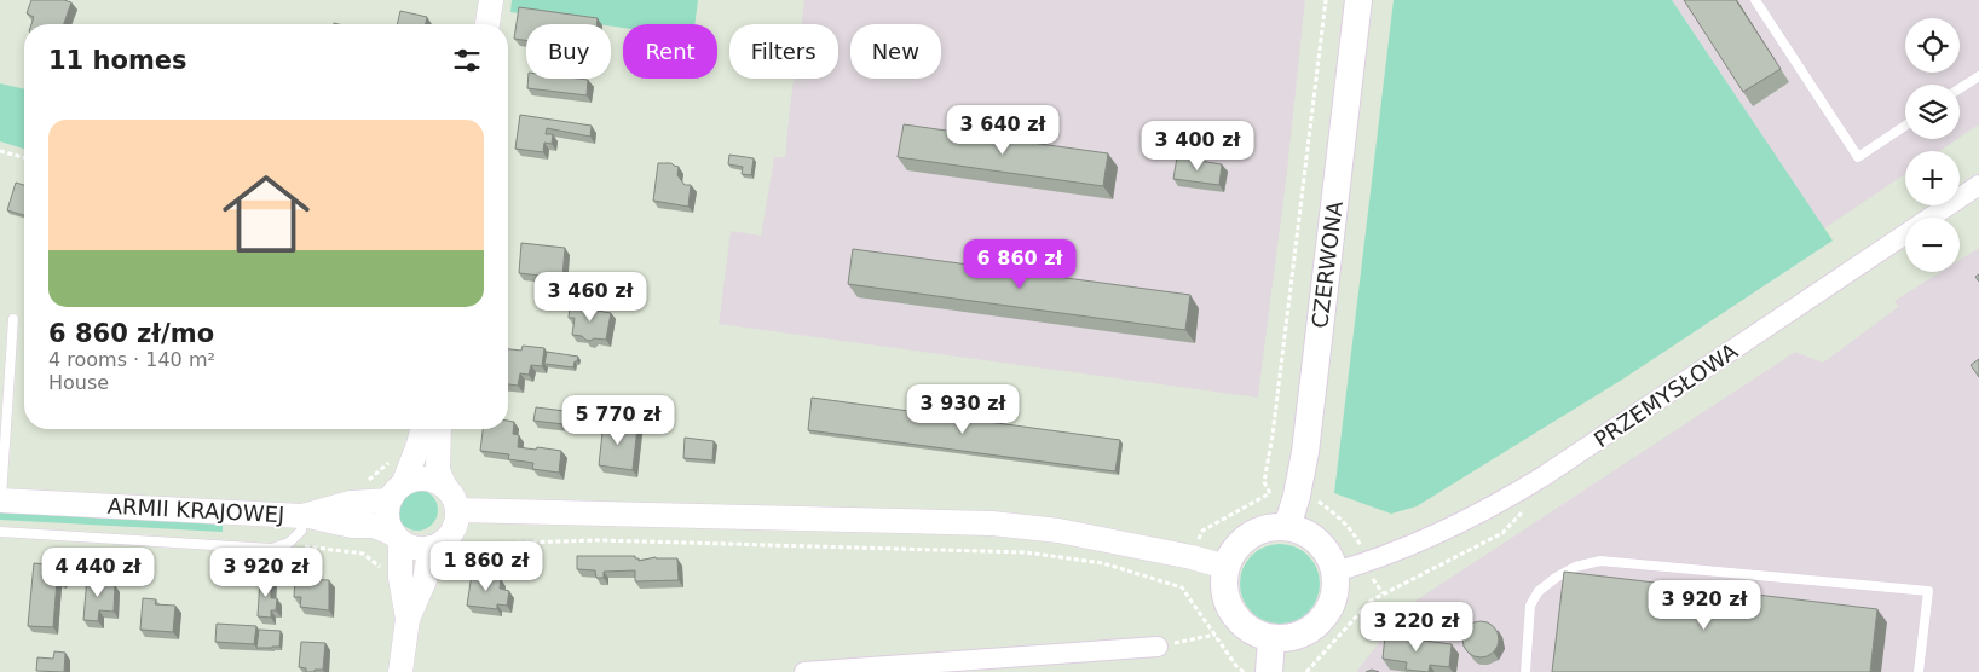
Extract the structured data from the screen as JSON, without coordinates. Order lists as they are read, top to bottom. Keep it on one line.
{"streets":{"main road":["CZERWONA"],"street":["PRZEMYSŁOWA","ARMII KRAJOWEJ"]},"crossings":[["CZERWONA","PRZEMYSŁOWA"]],"page":{"map_buttons":["+","−"],"chip":["Buy","Rent","Filters","New"],"heading":"11 homes","list":[{"name":"6 860 zł/mo","note":"4 rooms · 140 m² · House"}],"price":["3 640 zł","3 400 zł","6 860 zł","3 460 zł","3 930 zł","5 770 zł","1 860 zł","4 440 zł","3 920 zł","3 920 zł","3 220 zł"]}}
